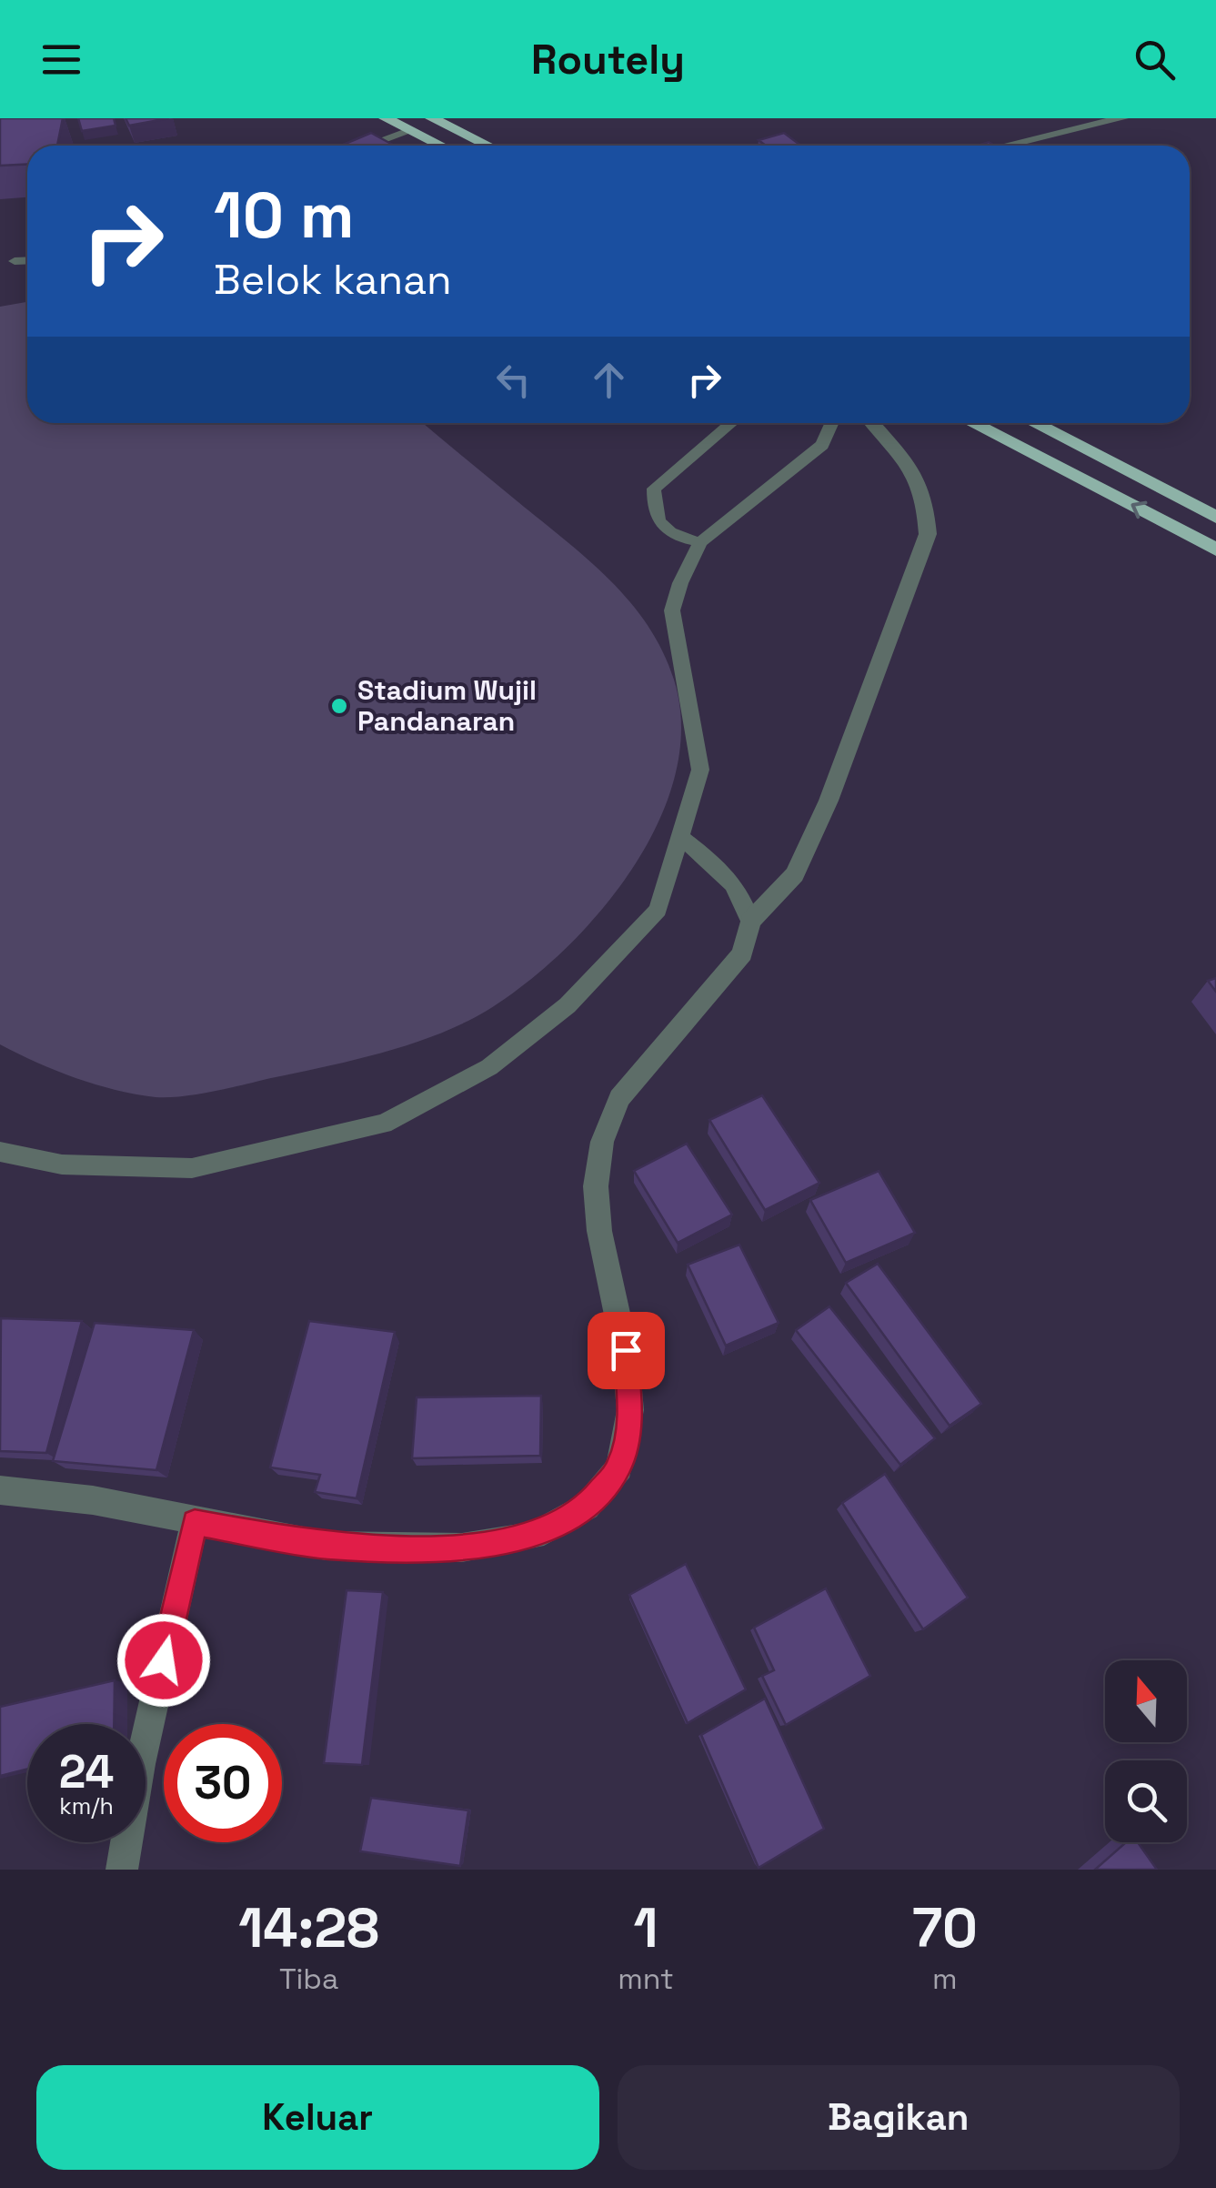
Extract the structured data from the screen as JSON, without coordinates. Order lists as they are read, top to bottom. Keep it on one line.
{"places":["Stadium Wujil Pandanaran"],"north":"top","page":{"header":"Routely","turn":["10 m","Belok kanan"],"speed":"24 km/h","limit":"30","eta":["14:28","Tiba","1","mnt","70","m"],"buttons":["Keluar","Bagikan"]}}
